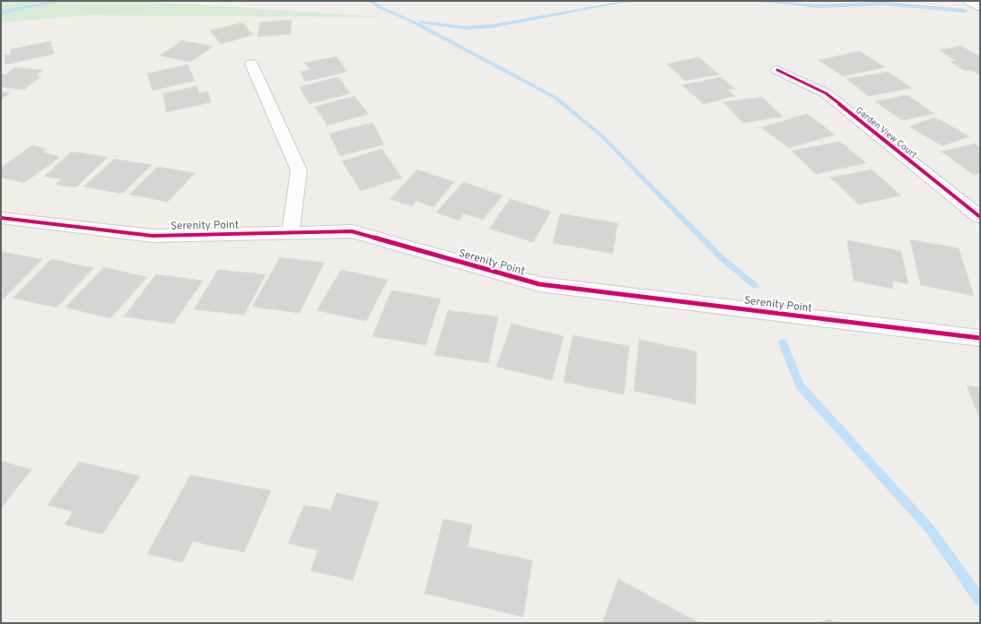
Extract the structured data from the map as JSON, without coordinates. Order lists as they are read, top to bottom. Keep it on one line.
{"streets":{"street":["Garden View Court","Serenity Point"]}}
